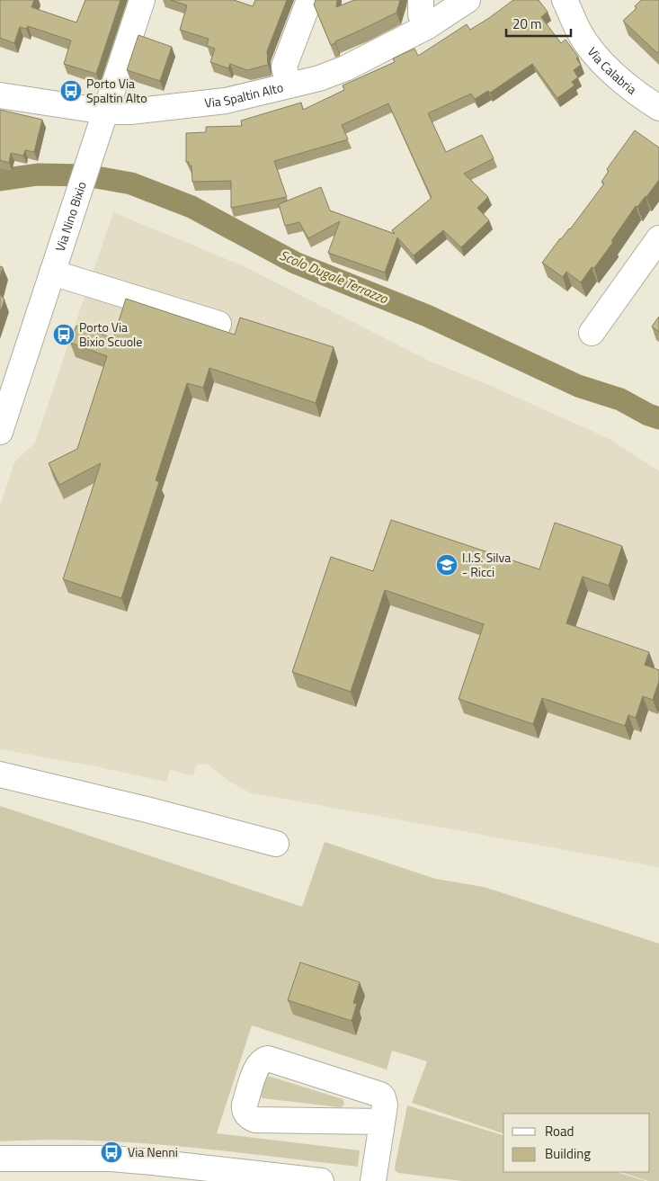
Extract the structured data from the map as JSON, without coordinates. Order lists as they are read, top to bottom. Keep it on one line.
{"streets":{"street":["Via Calabria","Via Spaltin Alto","Via Nino Bixio"]},"crossings":[["Via Spaltin Alto","Via Nino Bixio"]],"water":["Scolo Dugale Terrazzo"],"places":{"bus stop":["Porto Via Spaltin Alto","Porto Via Bixio Scuole","Via Nenni"],"school or university":["I.I.S. Silva - Ricci"]},"legend":["Road","Building"],"scale_bar":"20 m"}
